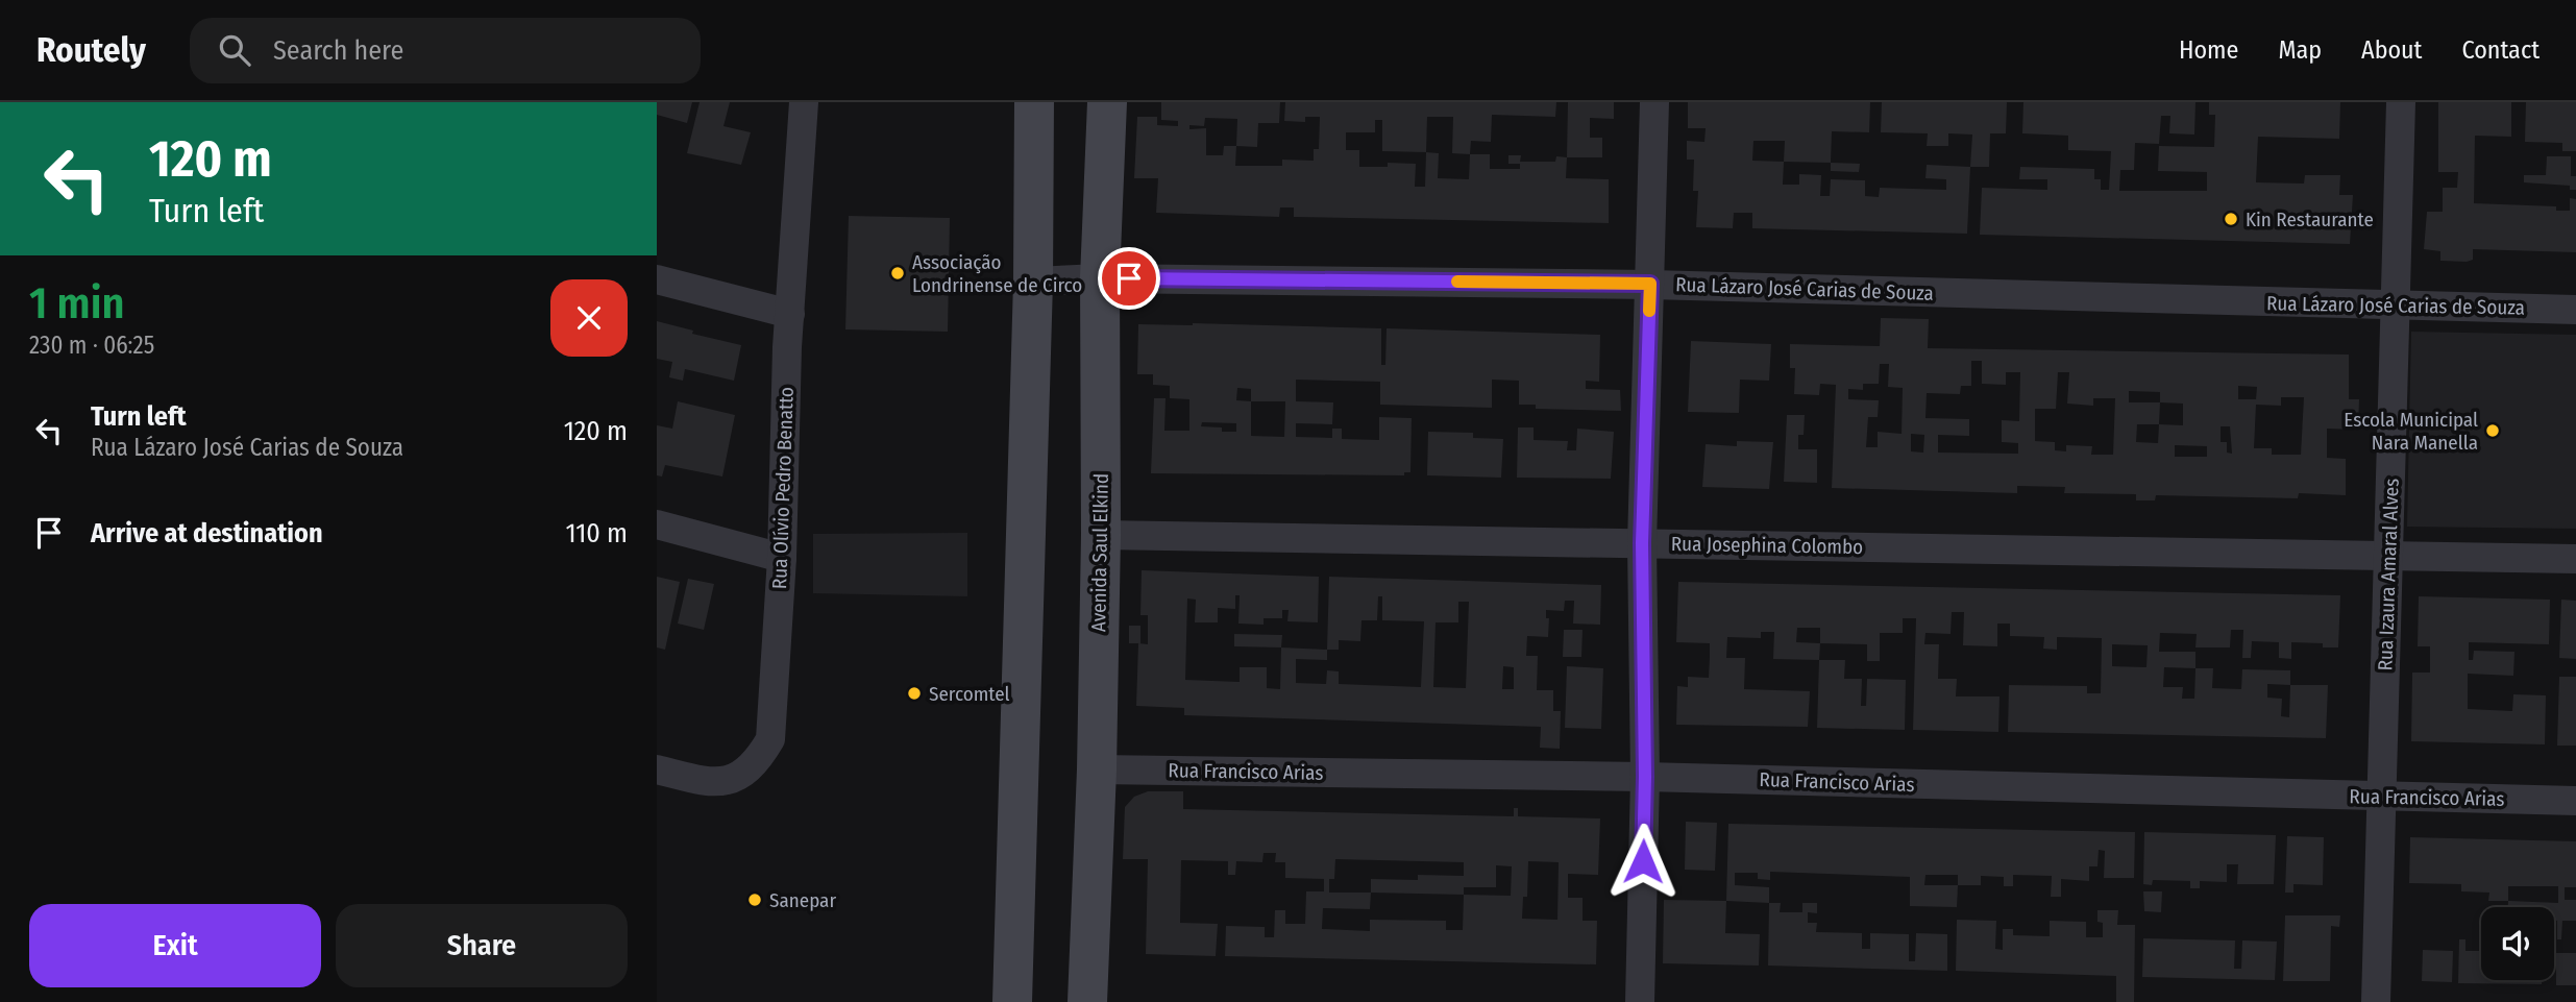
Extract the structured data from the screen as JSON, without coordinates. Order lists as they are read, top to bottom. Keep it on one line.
{"streets":{"main road":["Avenida Saul Elkind"],"street":["Rua Lázaro José Carias de Souza","Rua Olívio Pedro Benatto","Rua Josephina Colombo","Rua Izaura Amaral Alves","Rua Francisco Arias"]},"crossings":[["Rua Lázaro José Carias de Souza","Avenida Saul Elkind"],["Rua Lázaro José Carias de Souza","Rua Izaura Amaral Alves"],["Rua Josephina Colombo","Avenida Saul Elkind"],["Rua Josephina Colombo","Rua Izaura Amaral Alves"],["Avenida Saul Elkind","Rua Francisco Arias"],["Rua Izaura Amaral Alves","Rua Francisco Arias"]],"places":["Kin Restaurante","Associação Londrinense de Circo","Escola Municipal Nara Manella","Sercomtel","Sanepar"],"page":{"header":"Routely","search":"Search here","nav":["Home","Map","About","Contact"],"turn":["120 m","Turn left"],"heading":["1 min","230 m · 06:25"],"list":[{"name":"Turn left","note":"Rua Lázaro José Carias de Souza","value":"120 m"},{"name":"Arrive at destination","value":"110 m"}],"buttons":["Exit","Share"]}}
